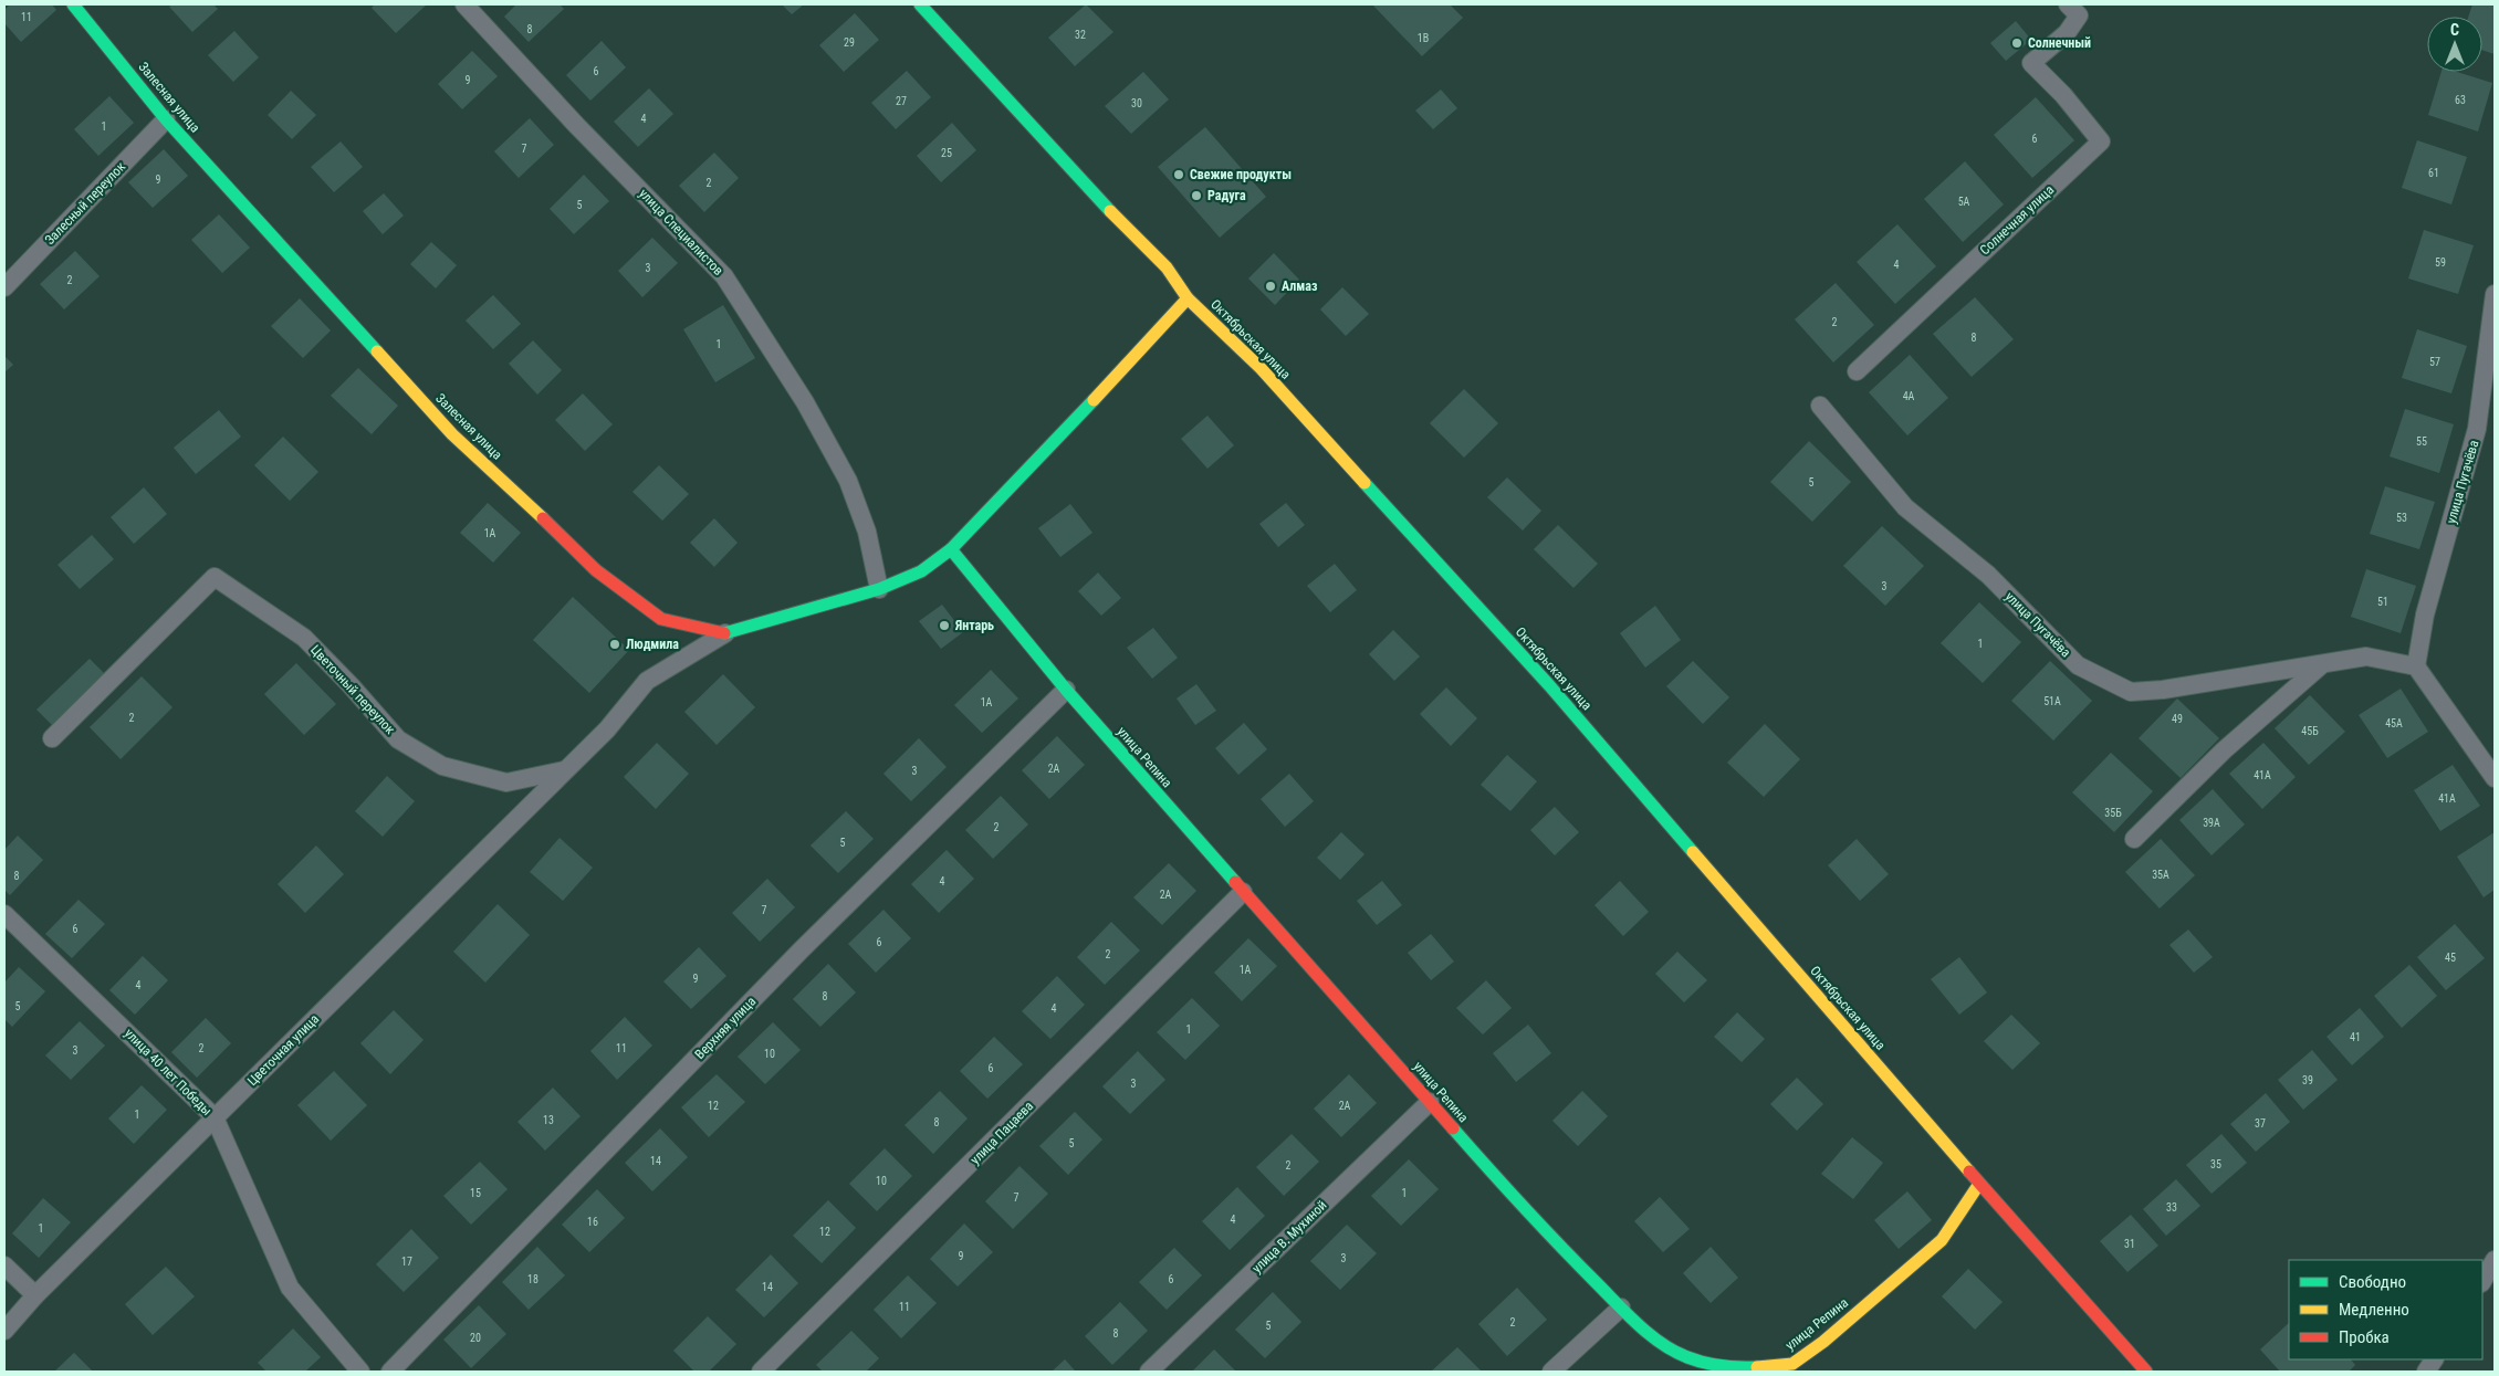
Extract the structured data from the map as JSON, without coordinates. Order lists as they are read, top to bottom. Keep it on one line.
{"streets":{"street":["Залесная улица","Залесный переулок","Солнечная улица","улица Специалистов","Октябрьская улица","улица Пугачёва","Цветочный переулок","улица Репина","Верхняя улица","Цветочная улица","улица 40 лет Победы","улица Пацаева","улица В. Мухиной"]},"crossings":[["Залесная улица","Залесный переулок"],["Залесная улица","улица Специалистов"],["Залесная улица","Октябрьская улица"],["Залесная улица","улица Репина"],["Залесная улица","Цветочная улица"],["Октябрьская улица","улица Репина"],["Цветочный переулок","Цветочная улица"],["улица Репина","Верхняя улица"],["улица Репина","улица Пацаева"],["улица Репина","улица В. Мухиной"],["Цветочная улица","улица 40 лет Победы"]],"places":["Солнечный","Свежие продукты","Радуга","Алмаз","Янтарь","Людмила"],"house_numbers":["11","8","32","1В","29","6","9","63","27","30","4","1","6","7","25","61","9","2","5А","5","59","4","3","2","2","8","1","57","4А","55","5","53","1А","3","51","1","51А","1А","2","49","45А","45Б","2А","3","41А","41А","35Б","39А","2","5","35А","8","4","2А","7","6","6","2","45","1А","9","4","8","5","4","1","41","2","11","3","10","6","39","3","12","2А","1","13","8","37","5","14","35","2","10","15","1","7","33","4","16","1","12","31","9","3","17","18","6","14","11","2","5","8","20"],"legend":["Свободно","Медленно","Пробка"],"north":"top"}
